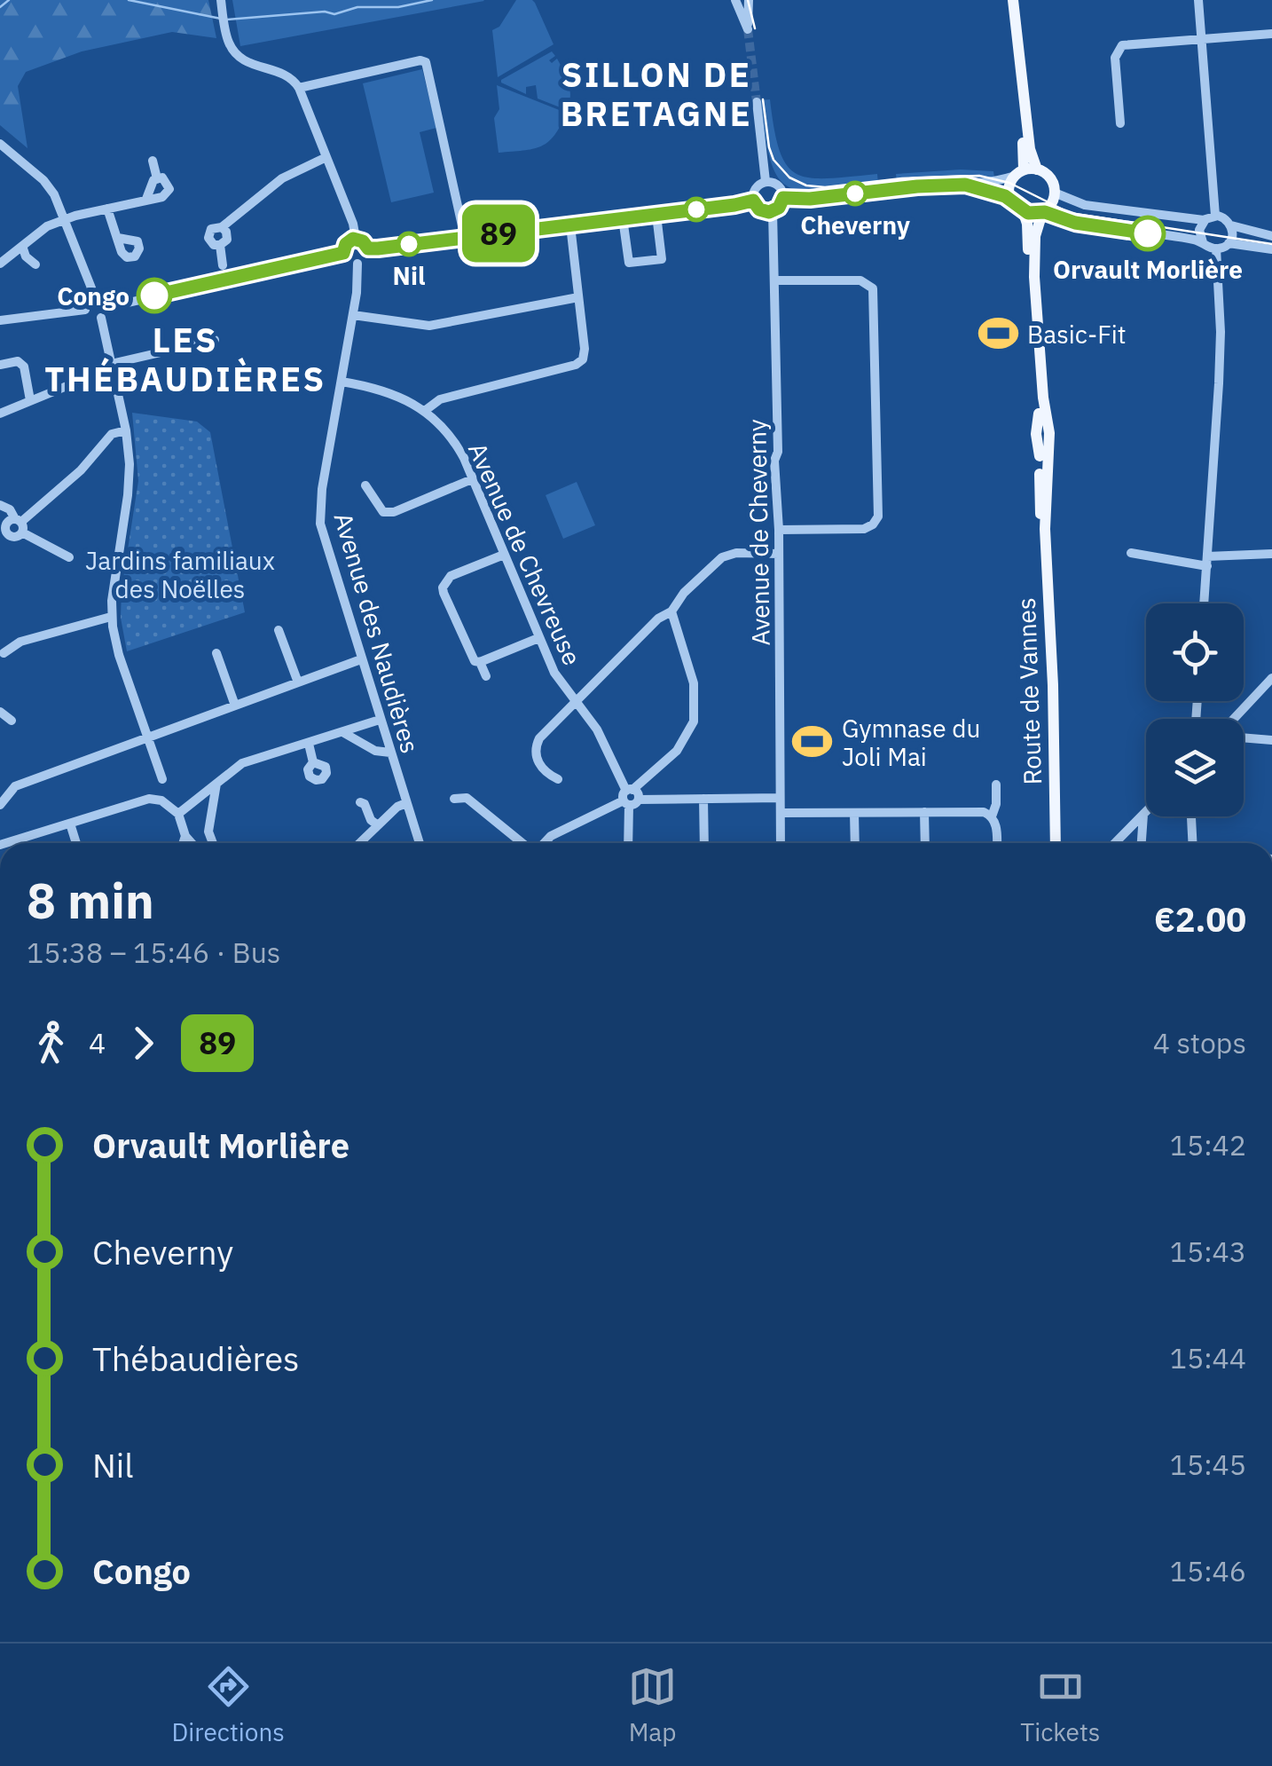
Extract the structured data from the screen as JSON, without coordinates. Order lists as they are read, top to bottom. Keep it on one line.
{"streets":{"main road":["Route de Vannes"],"street":["Avenue de Cheverny","Avenue de Chevreuse","Avenue des Naudières"]},"crossings":[["Avenue de Chevreuse","Avenue des Naudières"]],"districts":["SILLON DE BRETAGNE","LES THÉBAUDIÈRES"],"parks":["Jardins familiaux des Noëlles"],"places":{"other":["Cheverny","Orvault Morlière","Nil","Congo"],"sports":["Basic-Fit","Gymnase du Joli Mai"]},"lines":["bus line 89"],"page":{"on_map":"89","heading":["8 min","15:38 – 15:46 · Bus","€2.00"],"legs":["4","89","4 stops"],"list":[{"name":"Orvault Morlière","value":"15:42"},{"name":"Cheverny","value":"15:43"},{"name":"Thébaudières","value":"15:44"},{"name":"Nil","value":"15:45"},{"name":"Congo","value":"15:46"}],"tabs":["Directions","Map","Tickets"]}}
